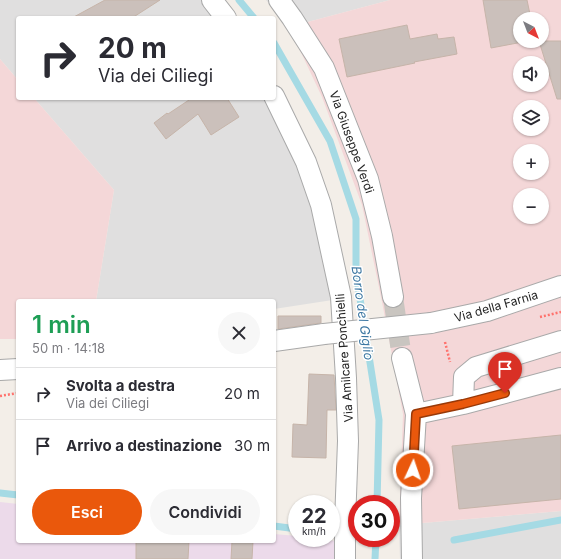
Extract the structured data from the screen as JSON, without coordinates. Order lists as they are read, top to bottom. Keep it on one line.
{"streets":{"street":["Via Giuseppe Verdi","Via della Farnia","Via Amilcare Ponchielli"]},"water":["Borro del Giglio"],"north":"bottom right","page":{"map_buttons":["+","−"],"turn":["20 m","Via dei Ciliegi"],"heading":["1 min","50 m · 14:18"],"list":[{"name":"Svolta a destra","note":"Via dei Ciliegi","value":"20 m"},{"name":"Arrivo a destinazione","value":"30 m"}],"buttons":["Esci","Condividi"],"speed":"22 km/h","limit":"30"}}
